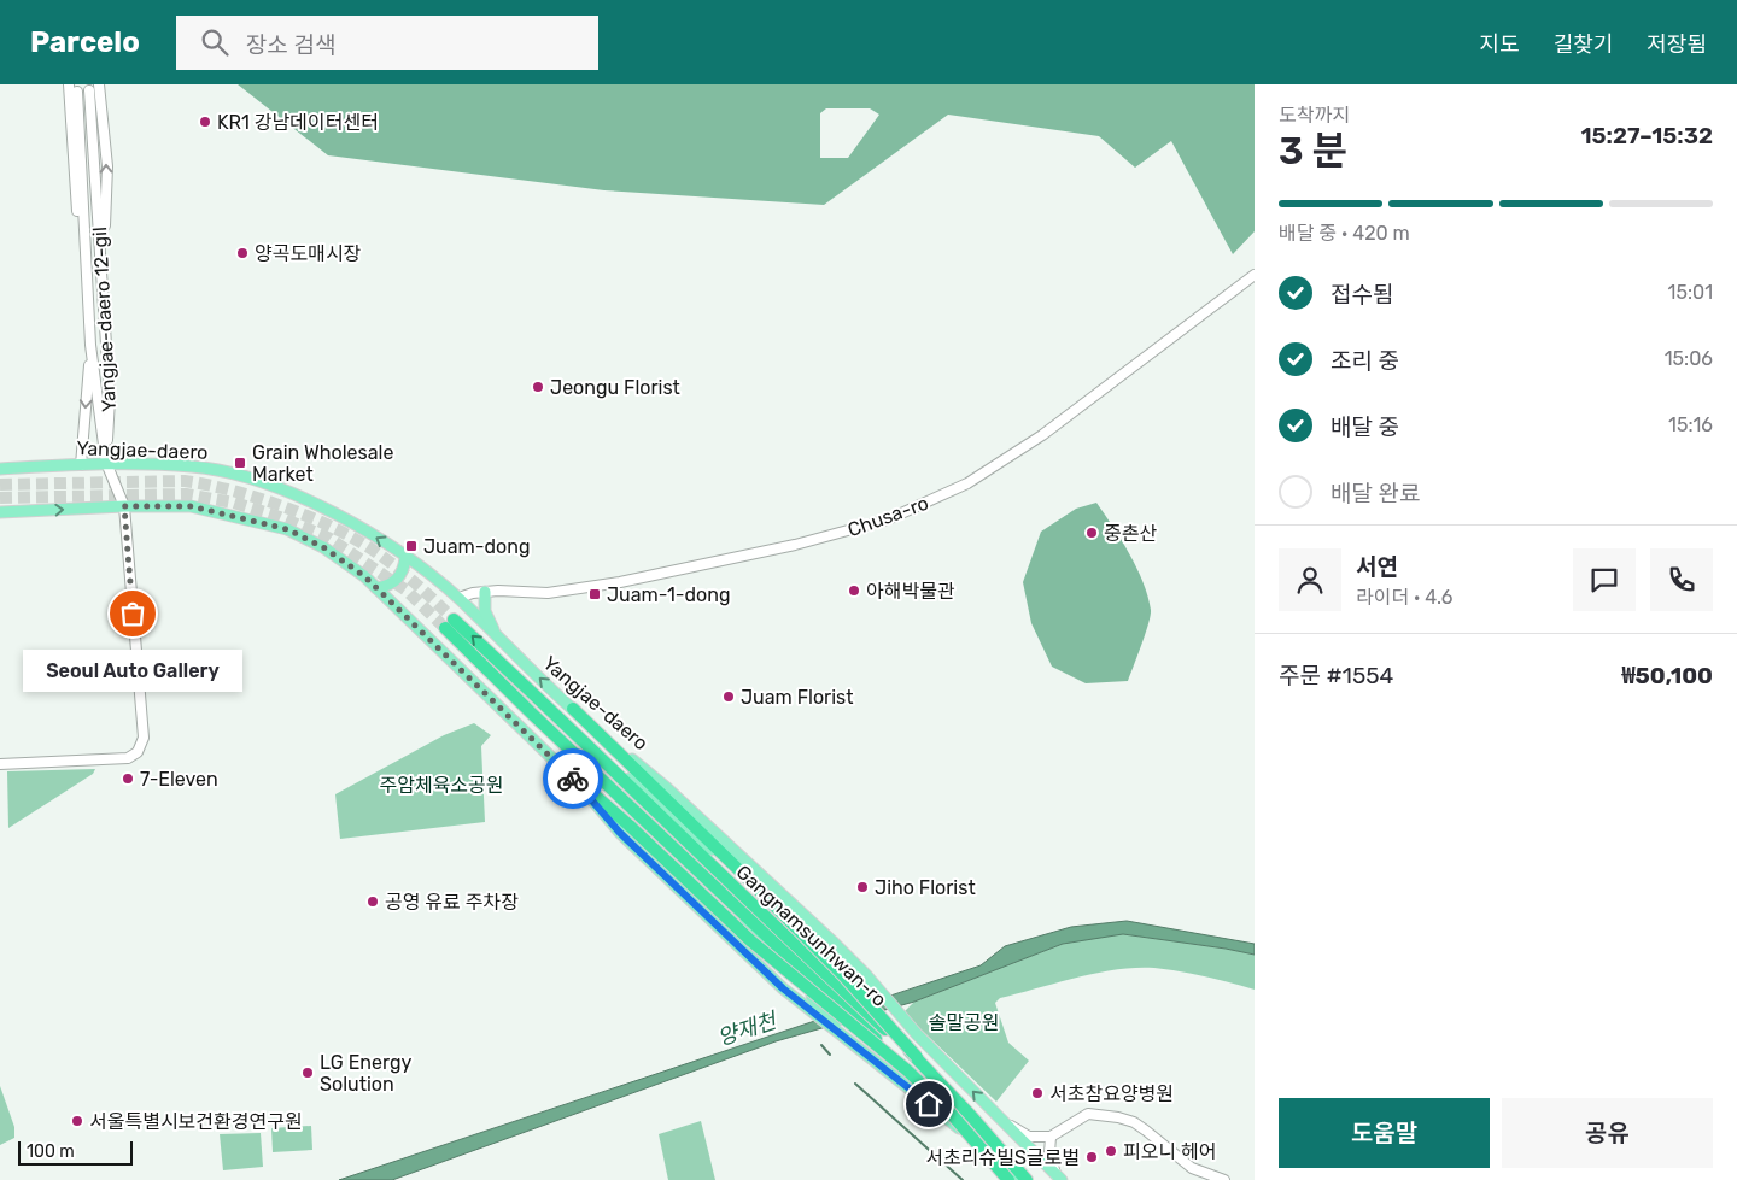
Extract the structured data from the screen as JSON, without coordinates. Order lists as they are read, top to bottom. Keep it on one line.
{"streets":{"highway":["Yangjae-daero","Gangnamsunhwan-ro"],"street":["Yangjae-daero 12-gil","Chusa-ro"]},"crossings":[["Yangjae-daero 12-gil","Yangjae-daero"],["Yangjae-daero","Chusa-ro"],["Yangjae-daero","Gangnamsunhwan-ro"]],"water":["양재천"],"parks":["주암체육소공원","솔말공원"],"places":{"other":["KR1 강남데이터센터","양곡도매시장","Jeongu Florist","중촌산","아해박물관","Seoul Auto Gallery","Juam Florist","7-Eleven","Jiho Florist","공영 유료 주차장","LG Energy Solution","서초참요양병원","서울특별시보건환경연구원","피오니 헤어","서초리슈빌S글로벌"],"transit":["Grain Wholesale Market","Juam-dong","Juam-1-dong"]},"scale_bar":"100 m","page":{"header":"Parcelo","search":"장소 검색","nav":["지도","길찾기","저장됨"],"heading":["3 분","도착까지","15:27–15:32"],"panel":["서연","라이더 · 4.6","주문 #1554","₩50,100"],"bar":"배달 중 · 420 m","list":[["접수됨","15:01"],["조리 중","15:06"],["배달 중","15:16"],"배달 완료"],"bubble":"Seoul Auto Gallery","buttons":["도움말","공유"],"scale":"100 m"}}
